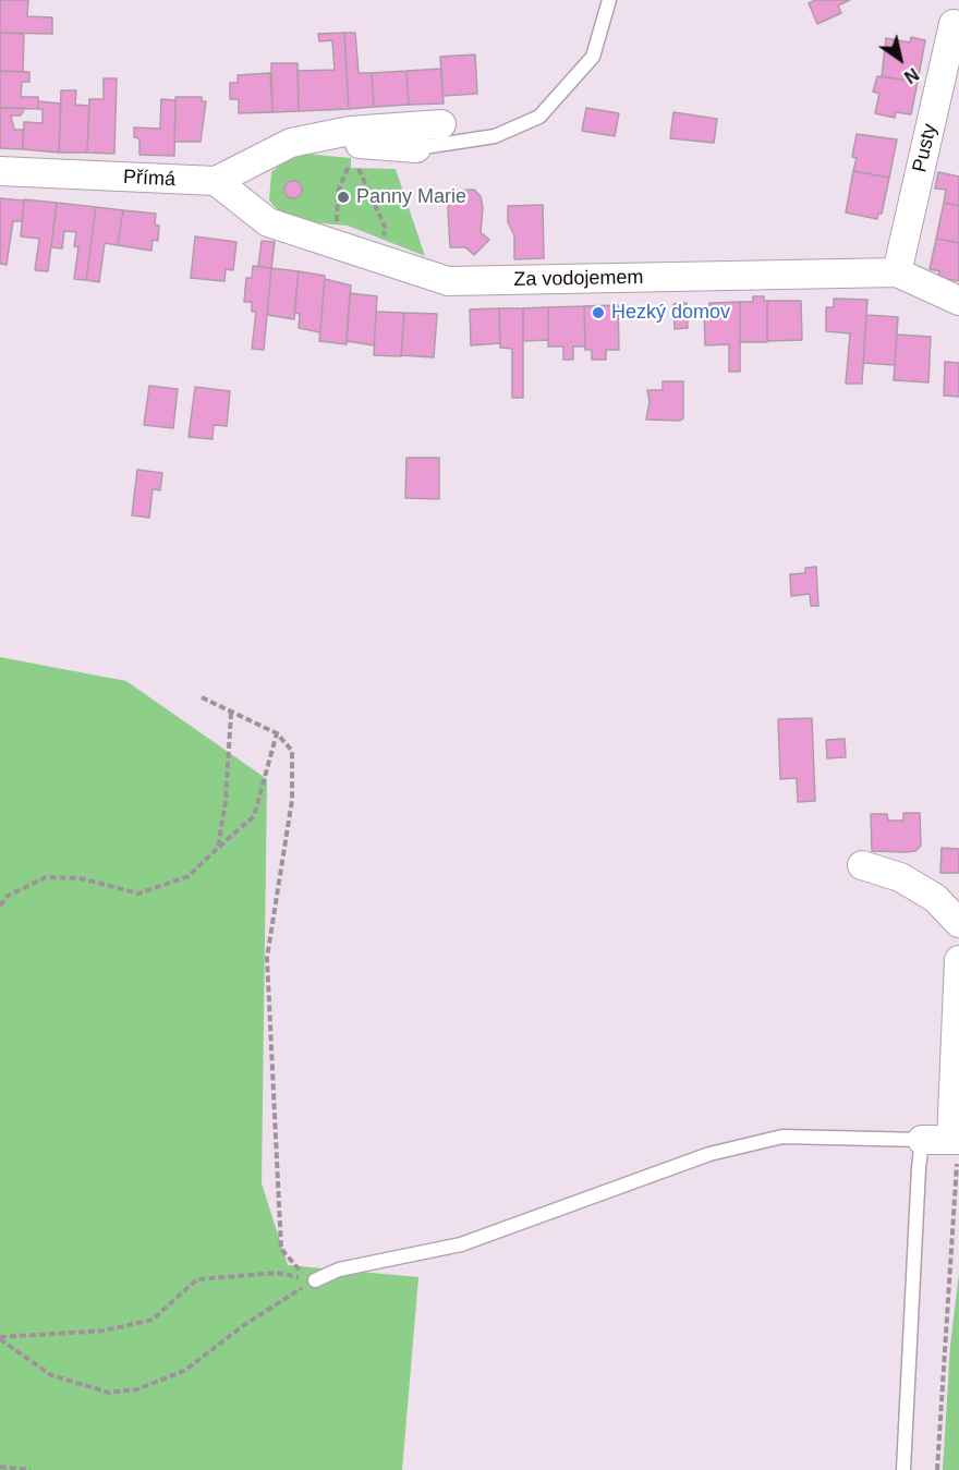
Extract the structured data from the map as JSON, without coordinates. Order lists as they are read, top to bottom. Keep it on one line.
{"streets":{"street":["Pusty","Přímá","Za vodojemem"]},"crossings":[["Pusty","Za vodojemem"],["Přímá","Za vodojemem"]],"places":["Panny Marie","Hezký domov"],"north":"bottom right"}
